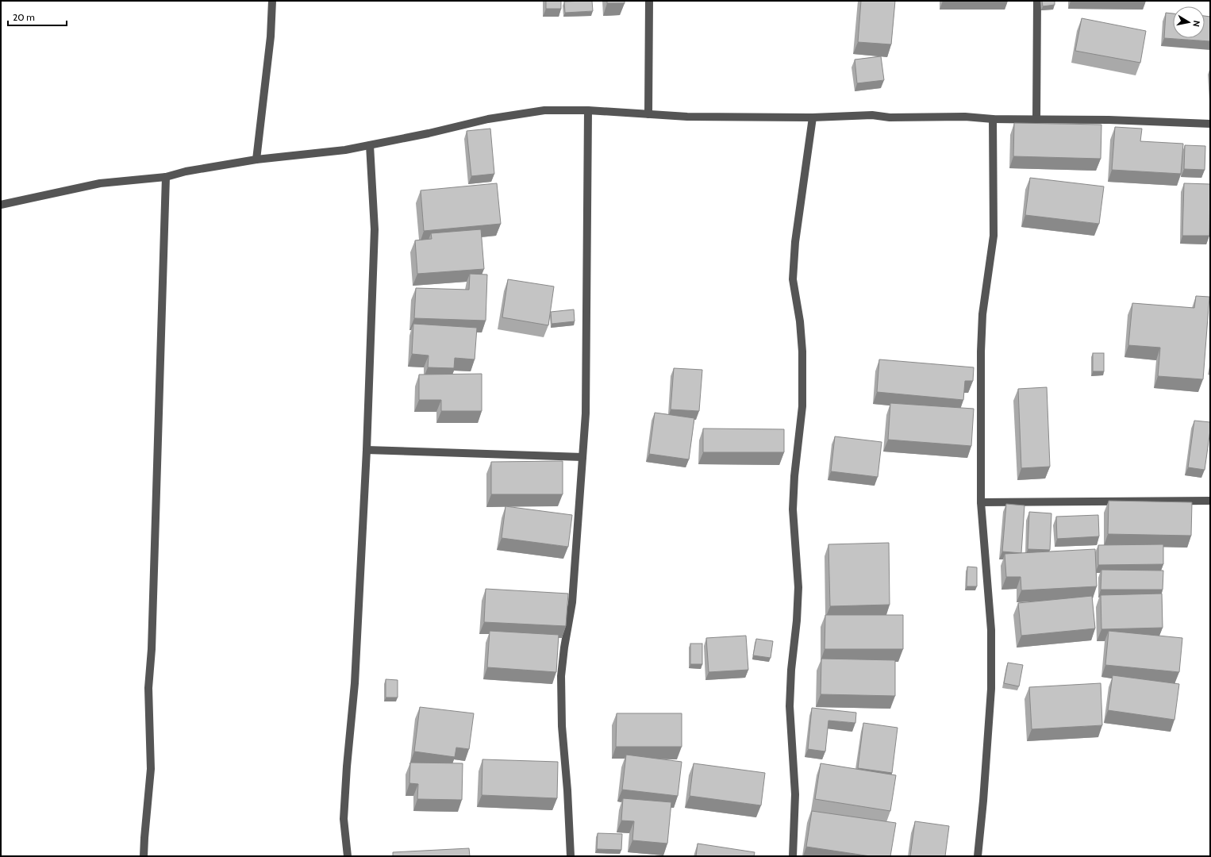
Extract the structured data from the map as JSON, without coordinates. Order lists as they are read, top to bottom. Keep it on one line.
{"scale_bar":"20 m","north":"right"}
